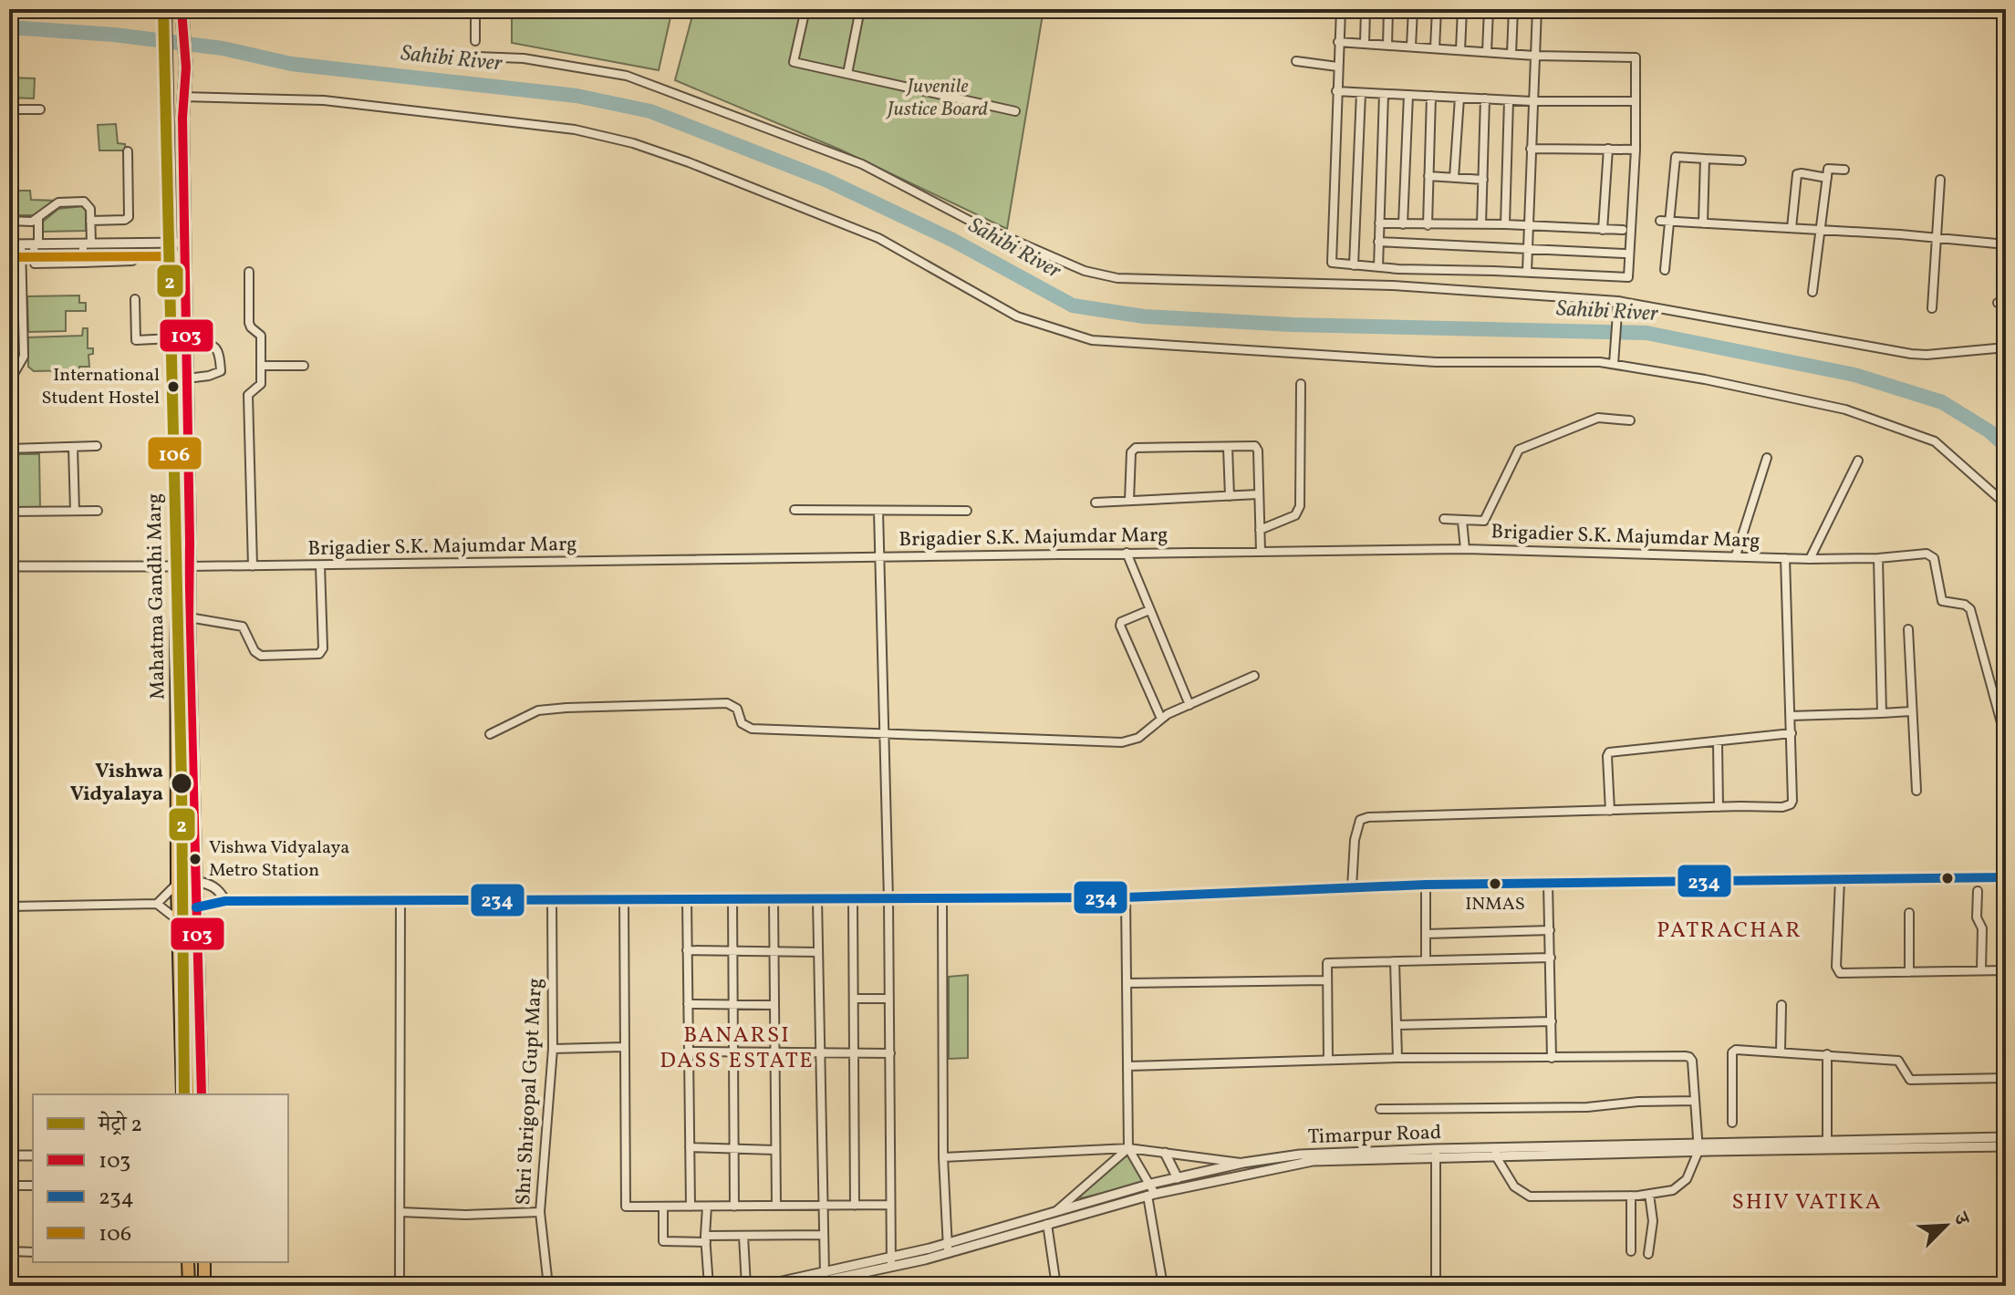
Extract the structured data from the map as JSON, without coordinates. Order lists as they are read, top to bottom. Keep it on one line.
{"streets":{"main road":["Mahatma Gandhi Marg"],"street":["Brigadier S.K. Majumdar Marg","Shri Shrigopal Gupt Marg","Timarpur Road"]},"crossings":[["Brigadier S.K. Majumdar Marg","Mahatma Gandhi Marg"]],"districts":["PATRACHAR","BANARSI DASS ESTATE","SHIV VATIKA"],"water":["Sahibi River"],"parks":["Juvenile Justice Board"],"places":["International Student Hostel","Vishwa Vidyalaya","Vishwa Vidyalaya Metro Station","INMAS"],"lines":["metro line 2","transit line 103","transit line 106","transit line 234"],"legend":["मेट्रो 2","103","234","106"],"north":"top right"}
